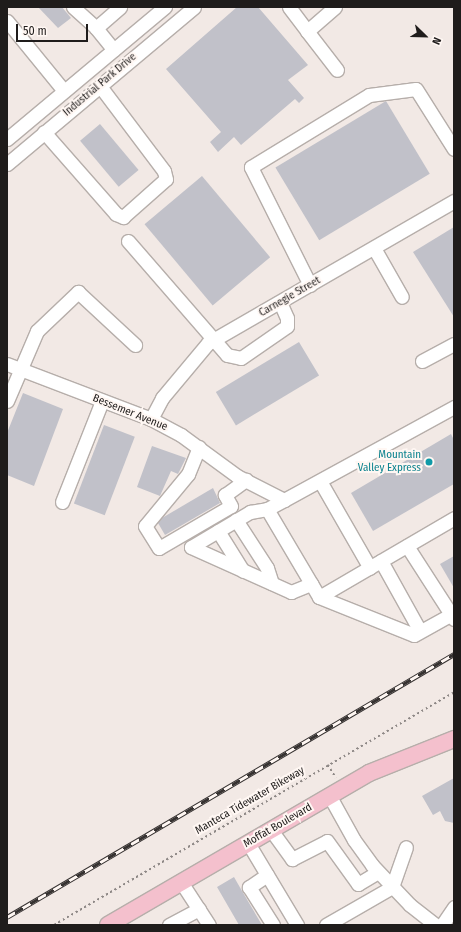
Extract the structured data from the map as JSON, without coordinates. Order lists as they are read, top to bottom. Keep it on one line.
{"streets":{"main road":["Moffat Boulevard"],"street":["Industrial Park Drive","Carnegie Street","Bessemer Avenue"],"path":["Manteca Tidewater Bikeway"]},"crossings":[["Carnegie Street","Bessemer Avenue"]],"places":["Mountain Valley Express"],"scale_bar":"50 m","north":"bottom right"}
